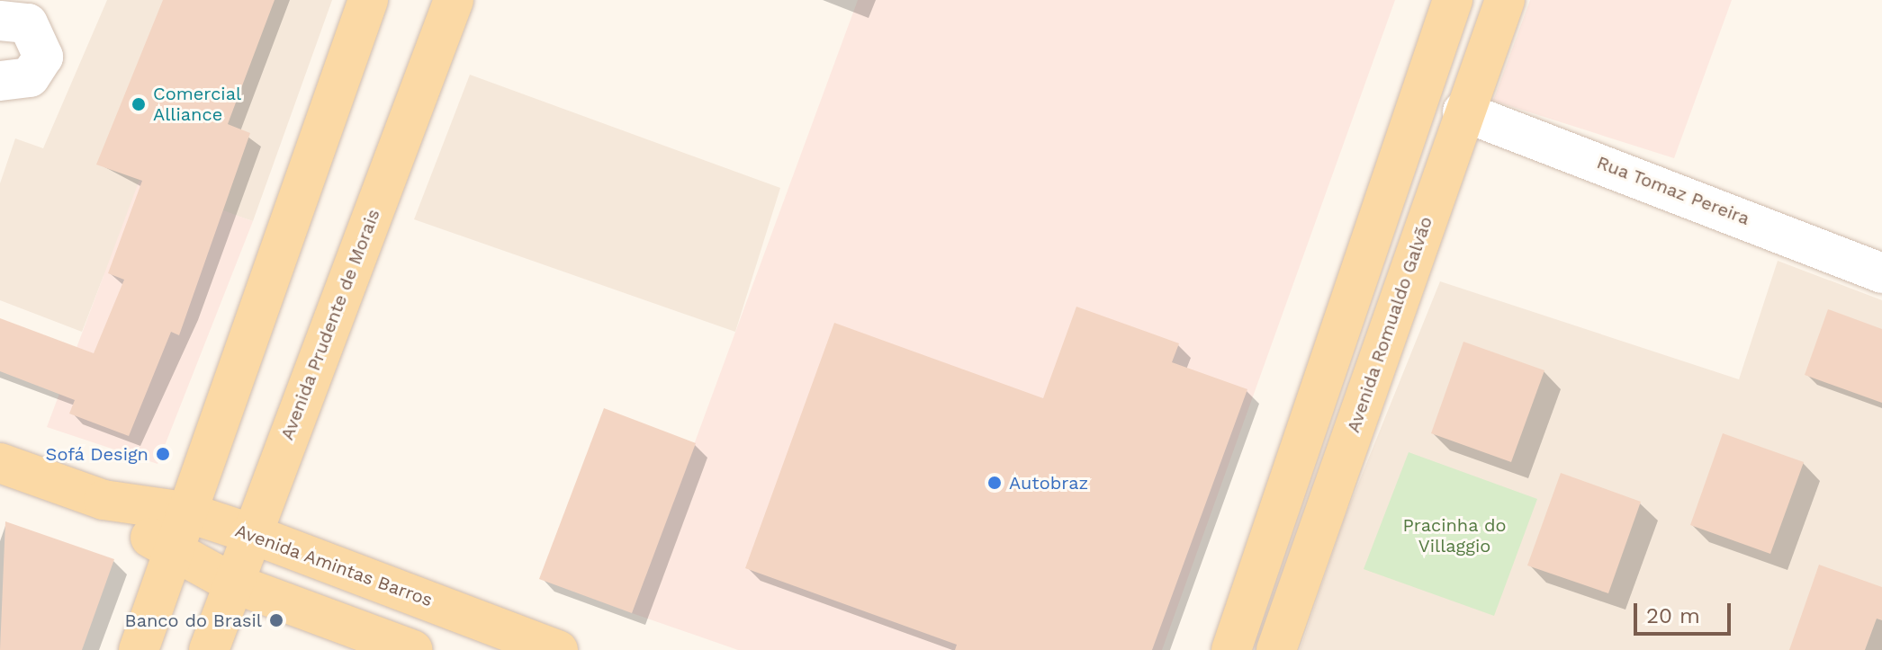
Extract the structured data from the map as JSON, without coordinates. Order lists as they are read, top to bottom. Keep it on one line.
{"streets":{"main road":["Avenida Prudente de Morais","Avenida Romualdo Galvão","Avenida Amintas Barros"],"street":["Rua Tomaz Pereira"]},"crossings":[["Rua Tomaz Pereira","Avenida Romualdo Galvão"],["Avenida Prudente de Morais","Avenida Amintas Barros"]],"parks":["Pracinha do Villaggio"],"places":["Comercial Alliance","Sofá Design","Autobraz","Banco do Brasil"],"scale_bar":"20 m"}
